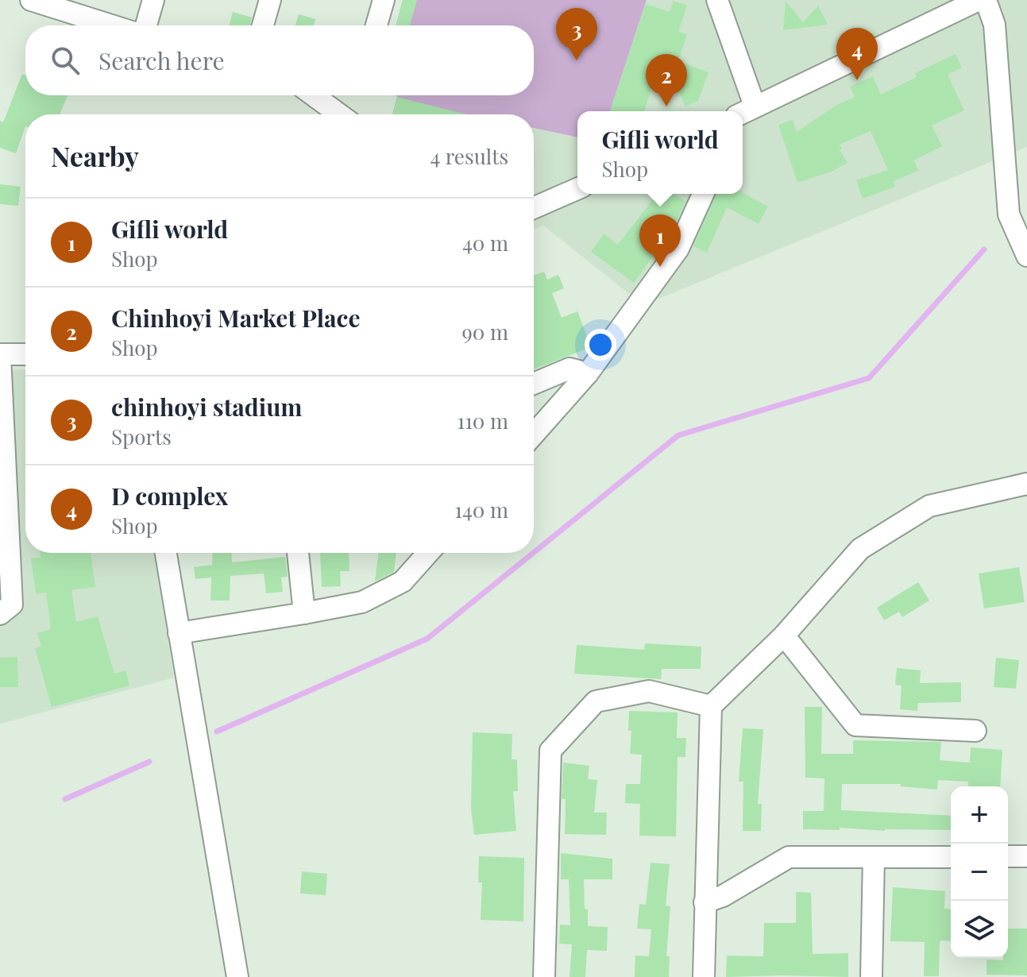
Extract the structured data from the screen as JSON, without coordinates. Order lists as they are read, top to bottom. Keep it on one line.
{"page":{"pins":["3","4","2","1"],"search":"Search here","popup":["Gifli world","Shop"],"heading":["Nearby","4 results"],"list":[{"mark":"1","name":"Gifli world","note":"Shop","value":"40 m"},{"mark":"2","name":"Chinhoyi Market Place","note":"Shop","value":"90 m"},{"mark":"3","name":"chinhoyi stadium","note":"Sports","value":"110 m"},{"mark":"4","name":"D complex","note":"Shop","value":"140 m"}],"map_buttons":["+","−"]}}
